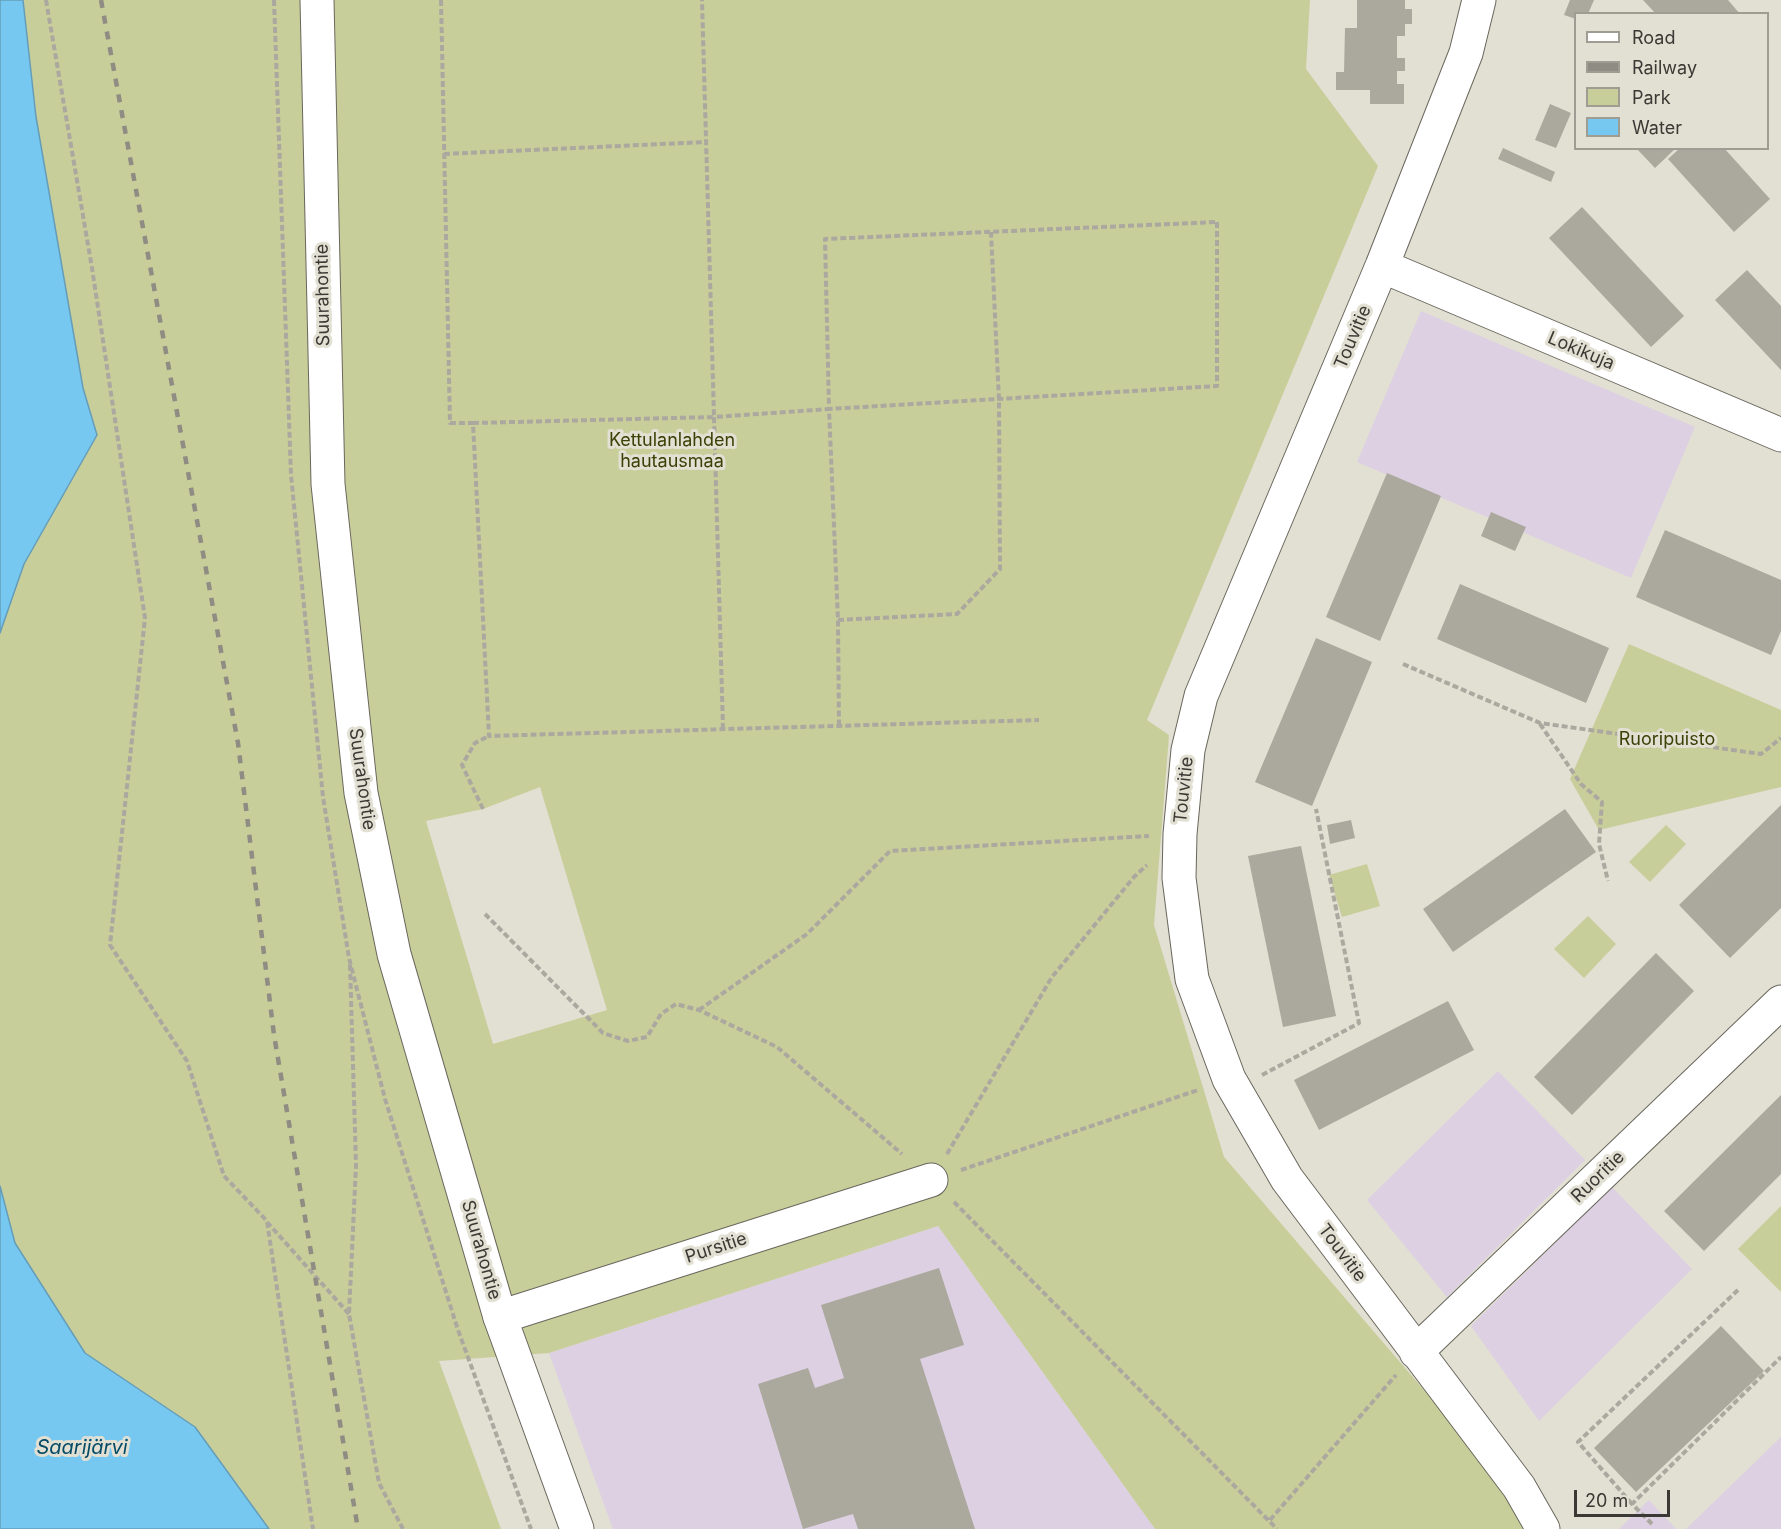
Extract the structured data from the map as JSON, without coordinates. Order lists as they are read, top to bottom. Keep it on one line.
{"streets":{"street":["Suurahontie","Touvitie","Lokikuja","Ruoritie","Pursitie"]},"crossings":[["Suurahontie","Pursitie"],["Touvitie","Lokikuja"],["Touvitie","Ruoritie"]],"water":["Saarijärvi"],"parks":["Kettulanlahden hautausmaa","Ruoripuisto"],"legend":["Road","Railway","Park","Water"],"scale_bar":"20 m"}
